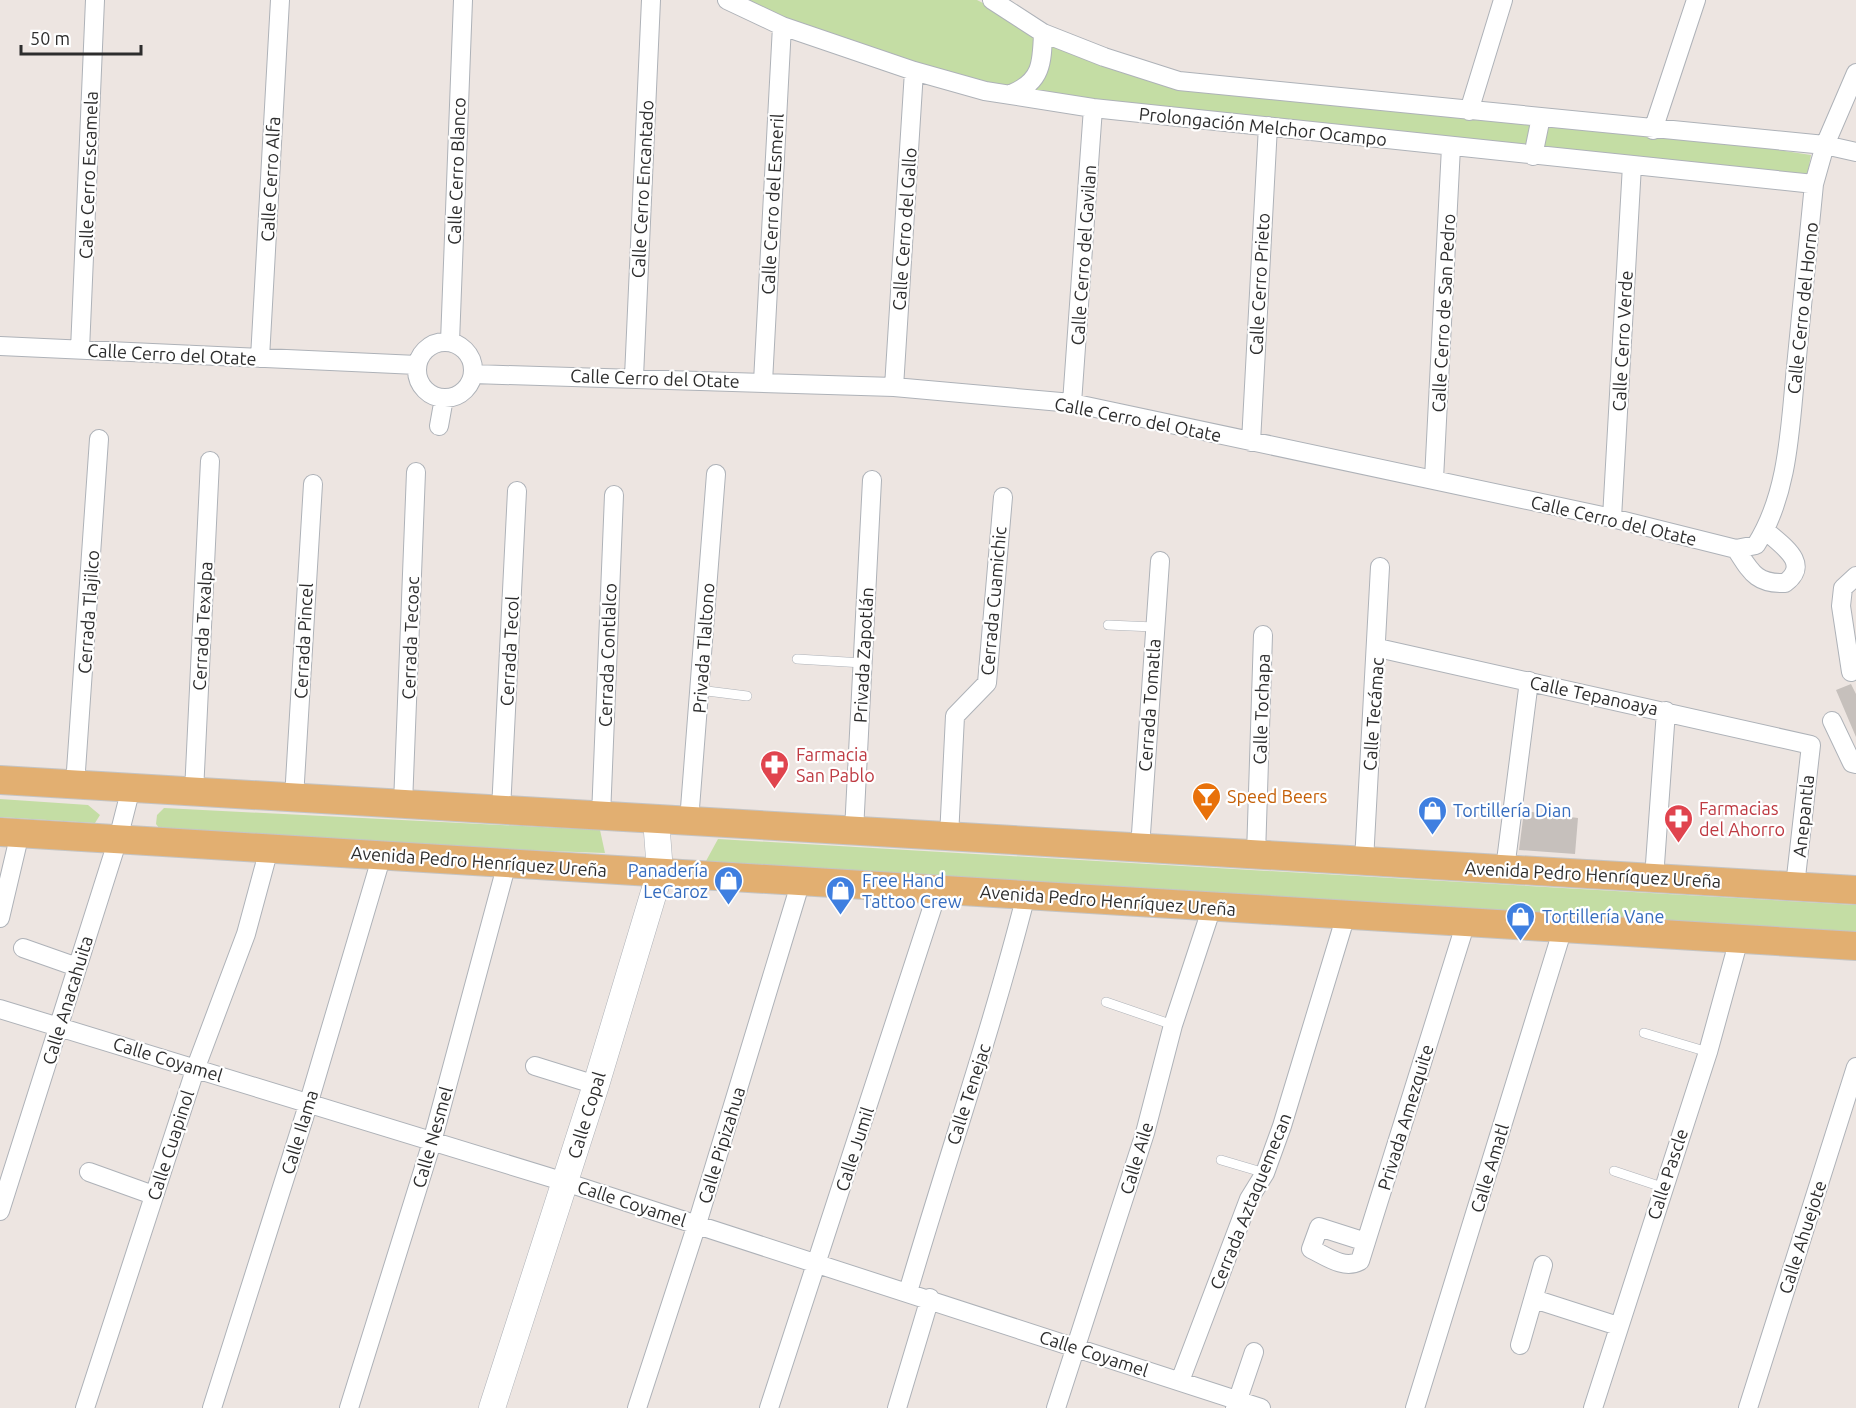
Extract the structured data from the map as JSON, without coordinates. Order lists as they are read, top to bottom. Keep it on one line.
{"streets":{"main road":["Avenida Pedro Henríquez Ureña"],"street":["Prolongación Melchor Ocampo","Calle Cerro Blanco","Calle Cerro Escamela","Calle Cerro Alfa","Calle Cerro Encantado","Calle Cerro del Esmeril","Calle Cerro del Gallo","Calle Cerro del Gavilan","Calle Cerro Prieto","Calle Cerro del Horno","Calle Cerro de San Pedro","Calle Cerro Verde","Calle Cerro del Otate","Cerrada Cuamichic","Cerrada Tlajilco","Cerrada Texalpa","Cerrada Tecoac","Cerrada Pincel","Privada Tlaltono","Cerrada Tecol","Cerrada Contlalco","Privada Zapotlán","Calle Tepanoaya","Cerrada Tomatla","Calle Tochapa","Calle Tecámac","Anepantla","Calle Anacahuita","Calle Coyamel","Calle Tenejac","Calle Copal","Privada Amezquite","Calle Ilama","Calle Nesmel","Calle Cuapinol","Calle Pipizahua","Calle Jumil","Calle Aile","Calle Amatl","Calle Pascle","Cerrada Aztaquemecan","Calle Ahuejote"]},"crossings":[["Prolongación Melchor Ocampo","Calle Cerro del Esmeril"],["Prolongación Melchor Ocampo","Calle Cerro del Gallo"],["Prolongación Melchor Ocampo","Calle Cerro del Gavilan"],["Prolongación Melchor Ocampo","Calle Cerro Prieto"],["Prolongación Melchor Ocampo","Calle Cerro del Horno"],["Prolongación Melchor Ocampo","Calle Cerro de San Pedro"],["Prolongación Melchor Ocampo","Calle Cerro Verde"],["Calle Cerro Blanco","Calle Cerro del Otate"],["Calle Cerro Escamela","Calle Cerro del Otate"],["Calle Cerro Alfa","Calle Cerro del Otate"],["Calle Cerro Encantado","Calle Cerro del Otate"],["Calle Cerro del Esmeril","Calle Cerro del Otate"],["Calle Cerro del Gallo","Calle Cerro del Otate"],["Calle Cerro del Gavilan","Calle Cerro del Otate"],["Calle Cerro Prieto","Calle Cerro del Otate"],["Calle Cerro del Horno","Calle Cerro del Otate"],["Calle Cerro de San Pedro","Calle Cerro del Otate"],["Calle Cerro Verde","Calle Cerro del Otate"],["Cerrada Cuamichic","Avenida Pedro Henríquez Ureña"],["Cerrada Tlajilco","Avenida Pedro Henríquez Ureña"],["Cerrada Texalpa","Avenida Pedro Henríquez Ureña"],["Cerrada Tecoac","Avenida Pedro Henríquez Ureña"],["Cerrada Pincel","Avenida Pedro Henríquez Ureña"],["Privada Tlaltono","Avenida Pedro Henríquez Ureña"],["Cerrada Tecol","Avenida Pedro Henríquez Ureña"],["Cerrada Contlalco","Avenida Pedro Henríquez Ureña"],["Privada Zapotlán","Avenida Pedro Henríquez Ureña"],["Calle Tepanoaya","Calle Tecámac"],["Calle Tepanoaya","Anepantla"],["Cerrada Tomatla","Avenida Pedro Henríquez Ureña"],["Calle Tochapa","Avenida Pedro Henríquez Ureña"],["Calle Tecámac","Avenida Pedro Henríquez Ureña"],["Anepantla","Avenida Pedro Henríquez Ureña"],["Avenida Pedro Henríquez Ureña","Calle Anacahuita"],["Avenida Pedro Henríquez Ureña","Calle Tenejac"],["Avenida Pedro Henríquez Ureña","Calle Copal"],["Avenida Pedro Henríquez Ureña","Privada Amezquite"],["Avenida Pedro Henríquez Ureña","Calle Ilama"],["Avenida Pedro Henríquez Ureña","Calle Nesmel"],["Avenida Pedro Henríquez Ureña","Calle Cuapinol"],["Avenida Pedro Henríquez Ureña","Calle Pipizahua"],["Avenida Pedro Henríquez Ureña","Calle Jumil"],["Avenida Pedro Henríquez Ureña","Calle Aile"],["Avenida Pedro Henríquez Ureña","Calle Amatl"],["Avenida Pedro Henríquez Ureña","Calle Pascle"],["Avenida Pedro Henríquez Ureña","Cerrada Aztaquemecan"],["Calle Anacahuita","Calle Coyamel"],["Calle Coyamel","Calle Tenejac"],["Calle Coyamel","Calle Copal"],["Calle Coyamel","Calle Ilama"],["Calle Coyamel","Calle Nesmel"],["Calle Coyamel","Calle Cuapinol"],["Calle Coyamel","Calle Pipizahua"],["Calle Coyamel","Calle Jumil"],["Calle Coyamel","Calle Aile"],["Calle Coyamel","Cerrada Aztaquemecan"]],"places":{"pharmacy":["Farmacia San Pablo","Farmacias del Ahorro"],"bar":["Speed Beers"],"shop":["Tortillería Dian","Panadería LeCaroz","Free Hand Tattoo Crew","Tortillería Vane"]},"scale_bar":"50 m"}
